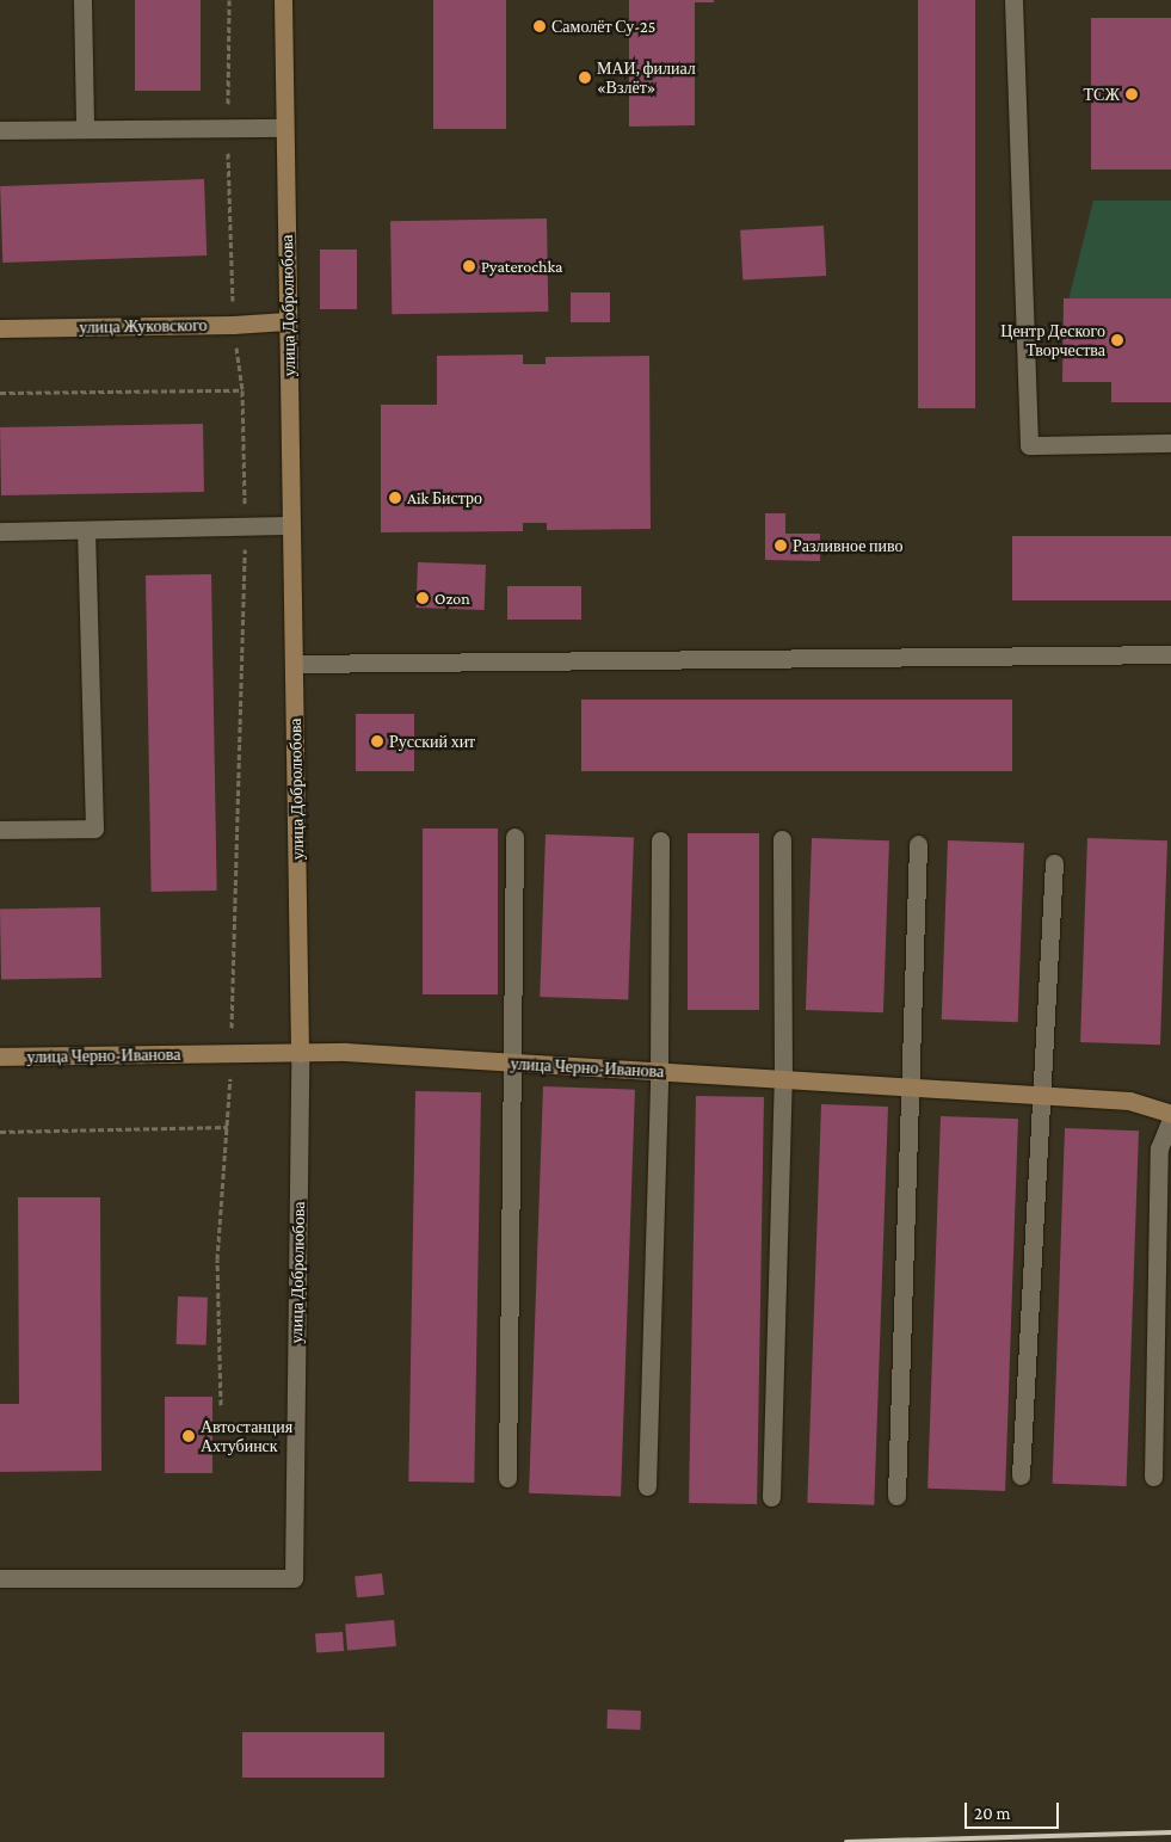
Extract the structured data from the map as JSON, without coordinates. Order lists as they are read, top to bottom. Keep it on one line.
{"streets":{"street":["улица Добролюбова","улица Жуковского","улица Черно-Иванова"]},"crossings":[["улица Добролюбова","улица Жуковского"],["улица Добролюбова","улица Черно-Иванова"]],"places":["Самолёт Су-25","МАИ, филиал «Взлёт»","ТСЖ","Pyaterochka","Центр Деского Творчества","Aik Бистро","Разливное пиво","Ozon","Русский хит","Автостанция Ахтубинск"],"scale_bar":"20 m"}
